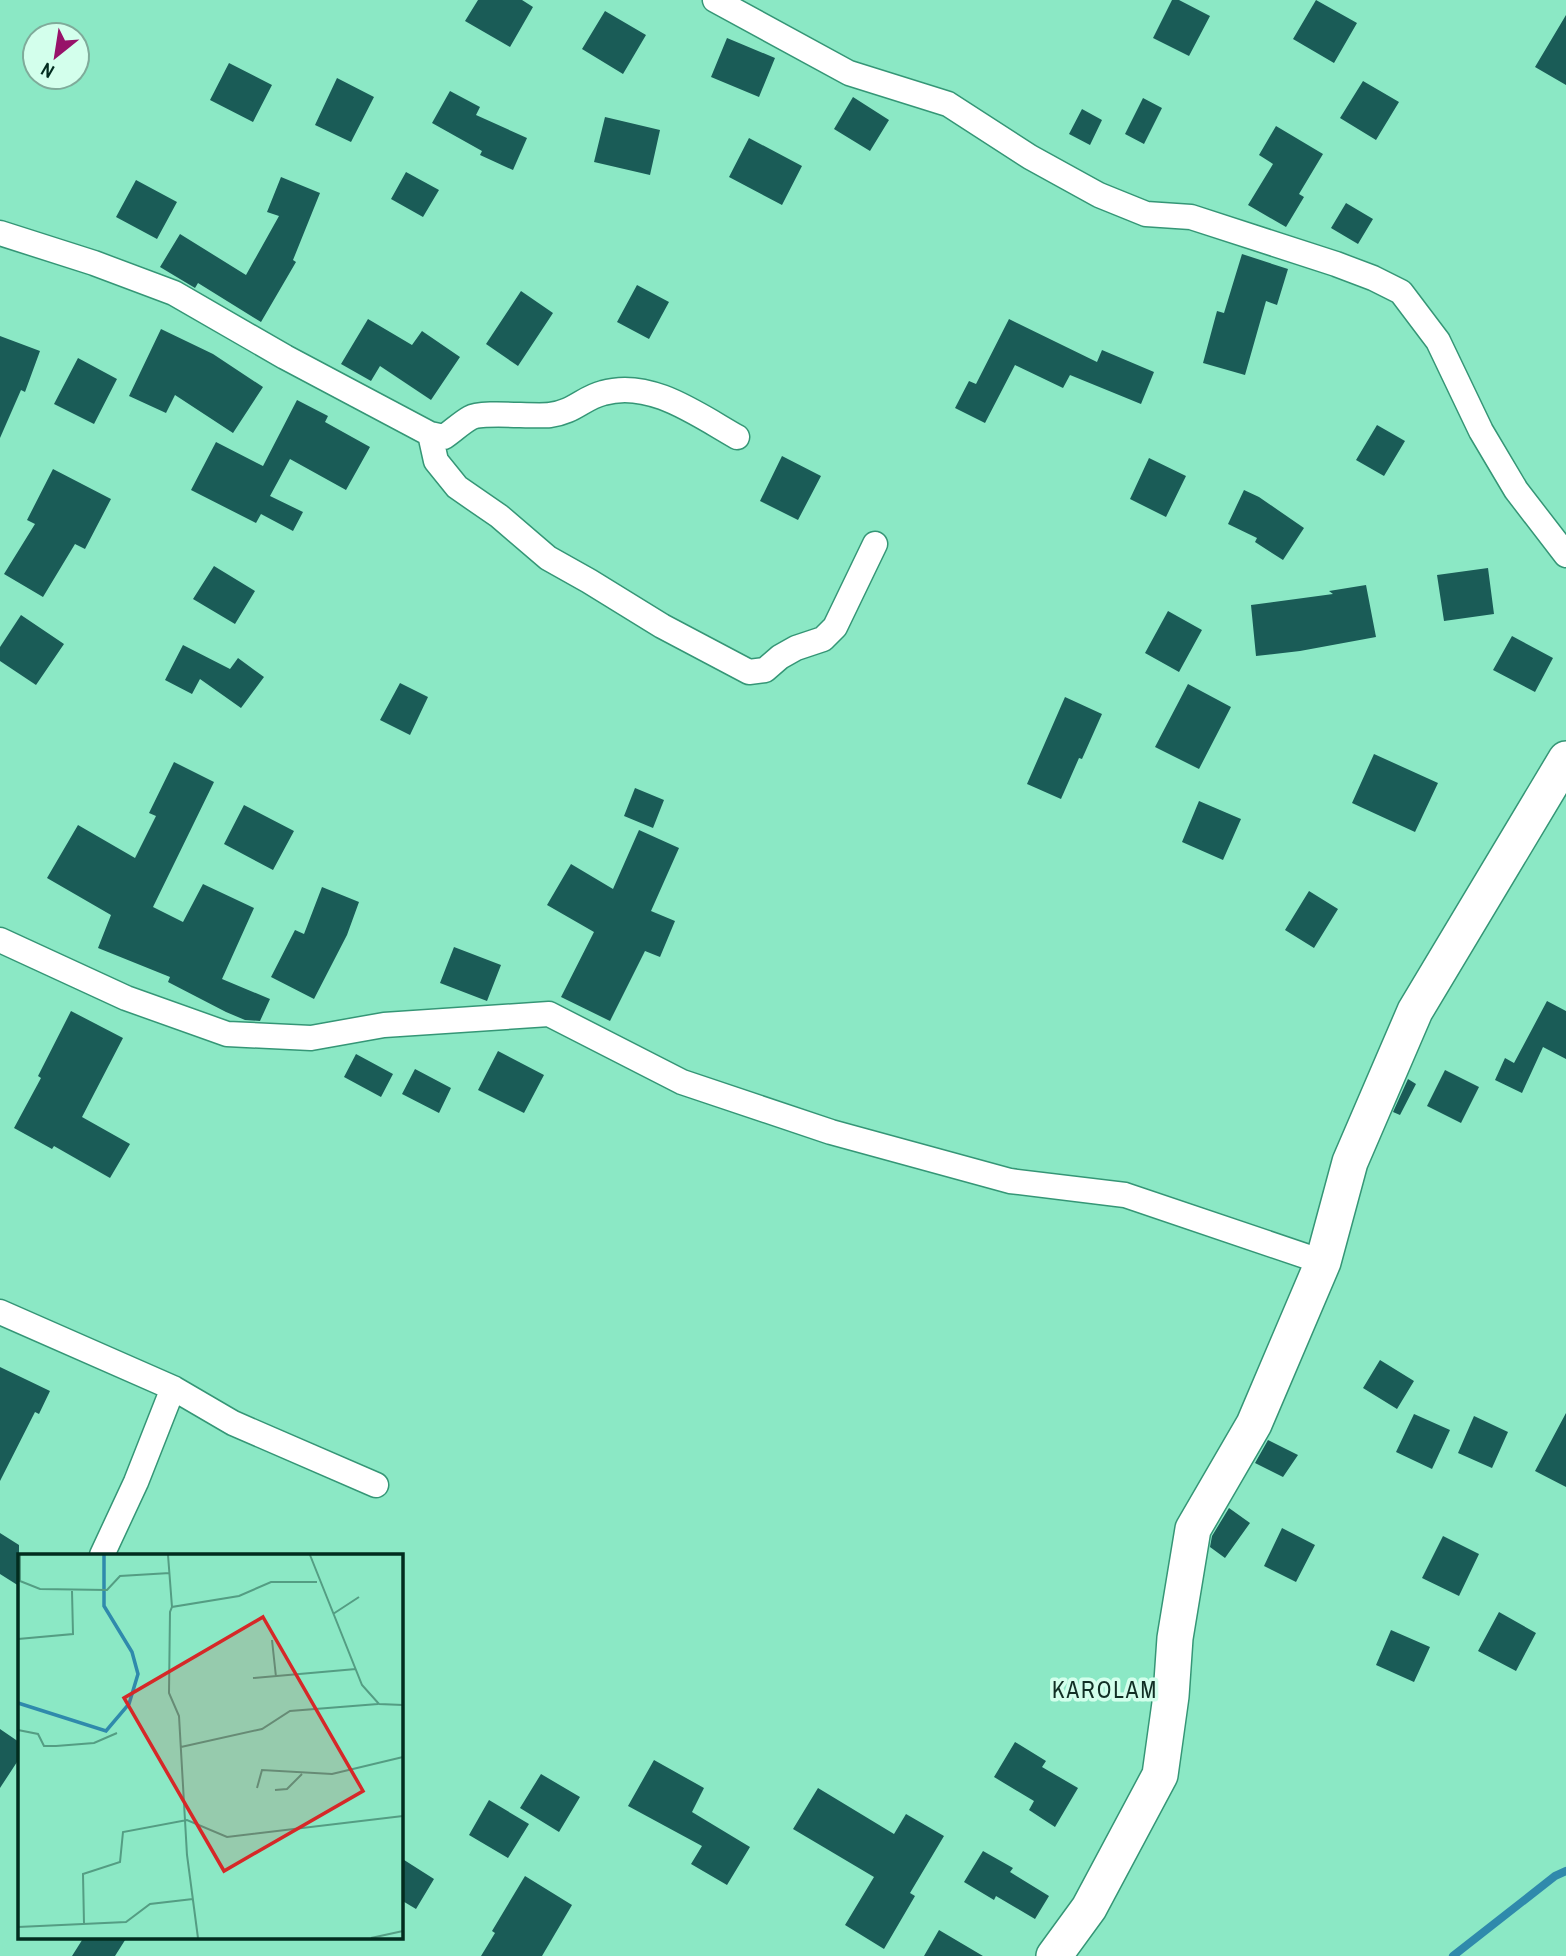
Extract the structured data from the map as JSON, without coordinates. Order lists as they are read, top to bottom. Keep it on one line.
{"districts":["KAROLAM"],"north":"bottom left"}
